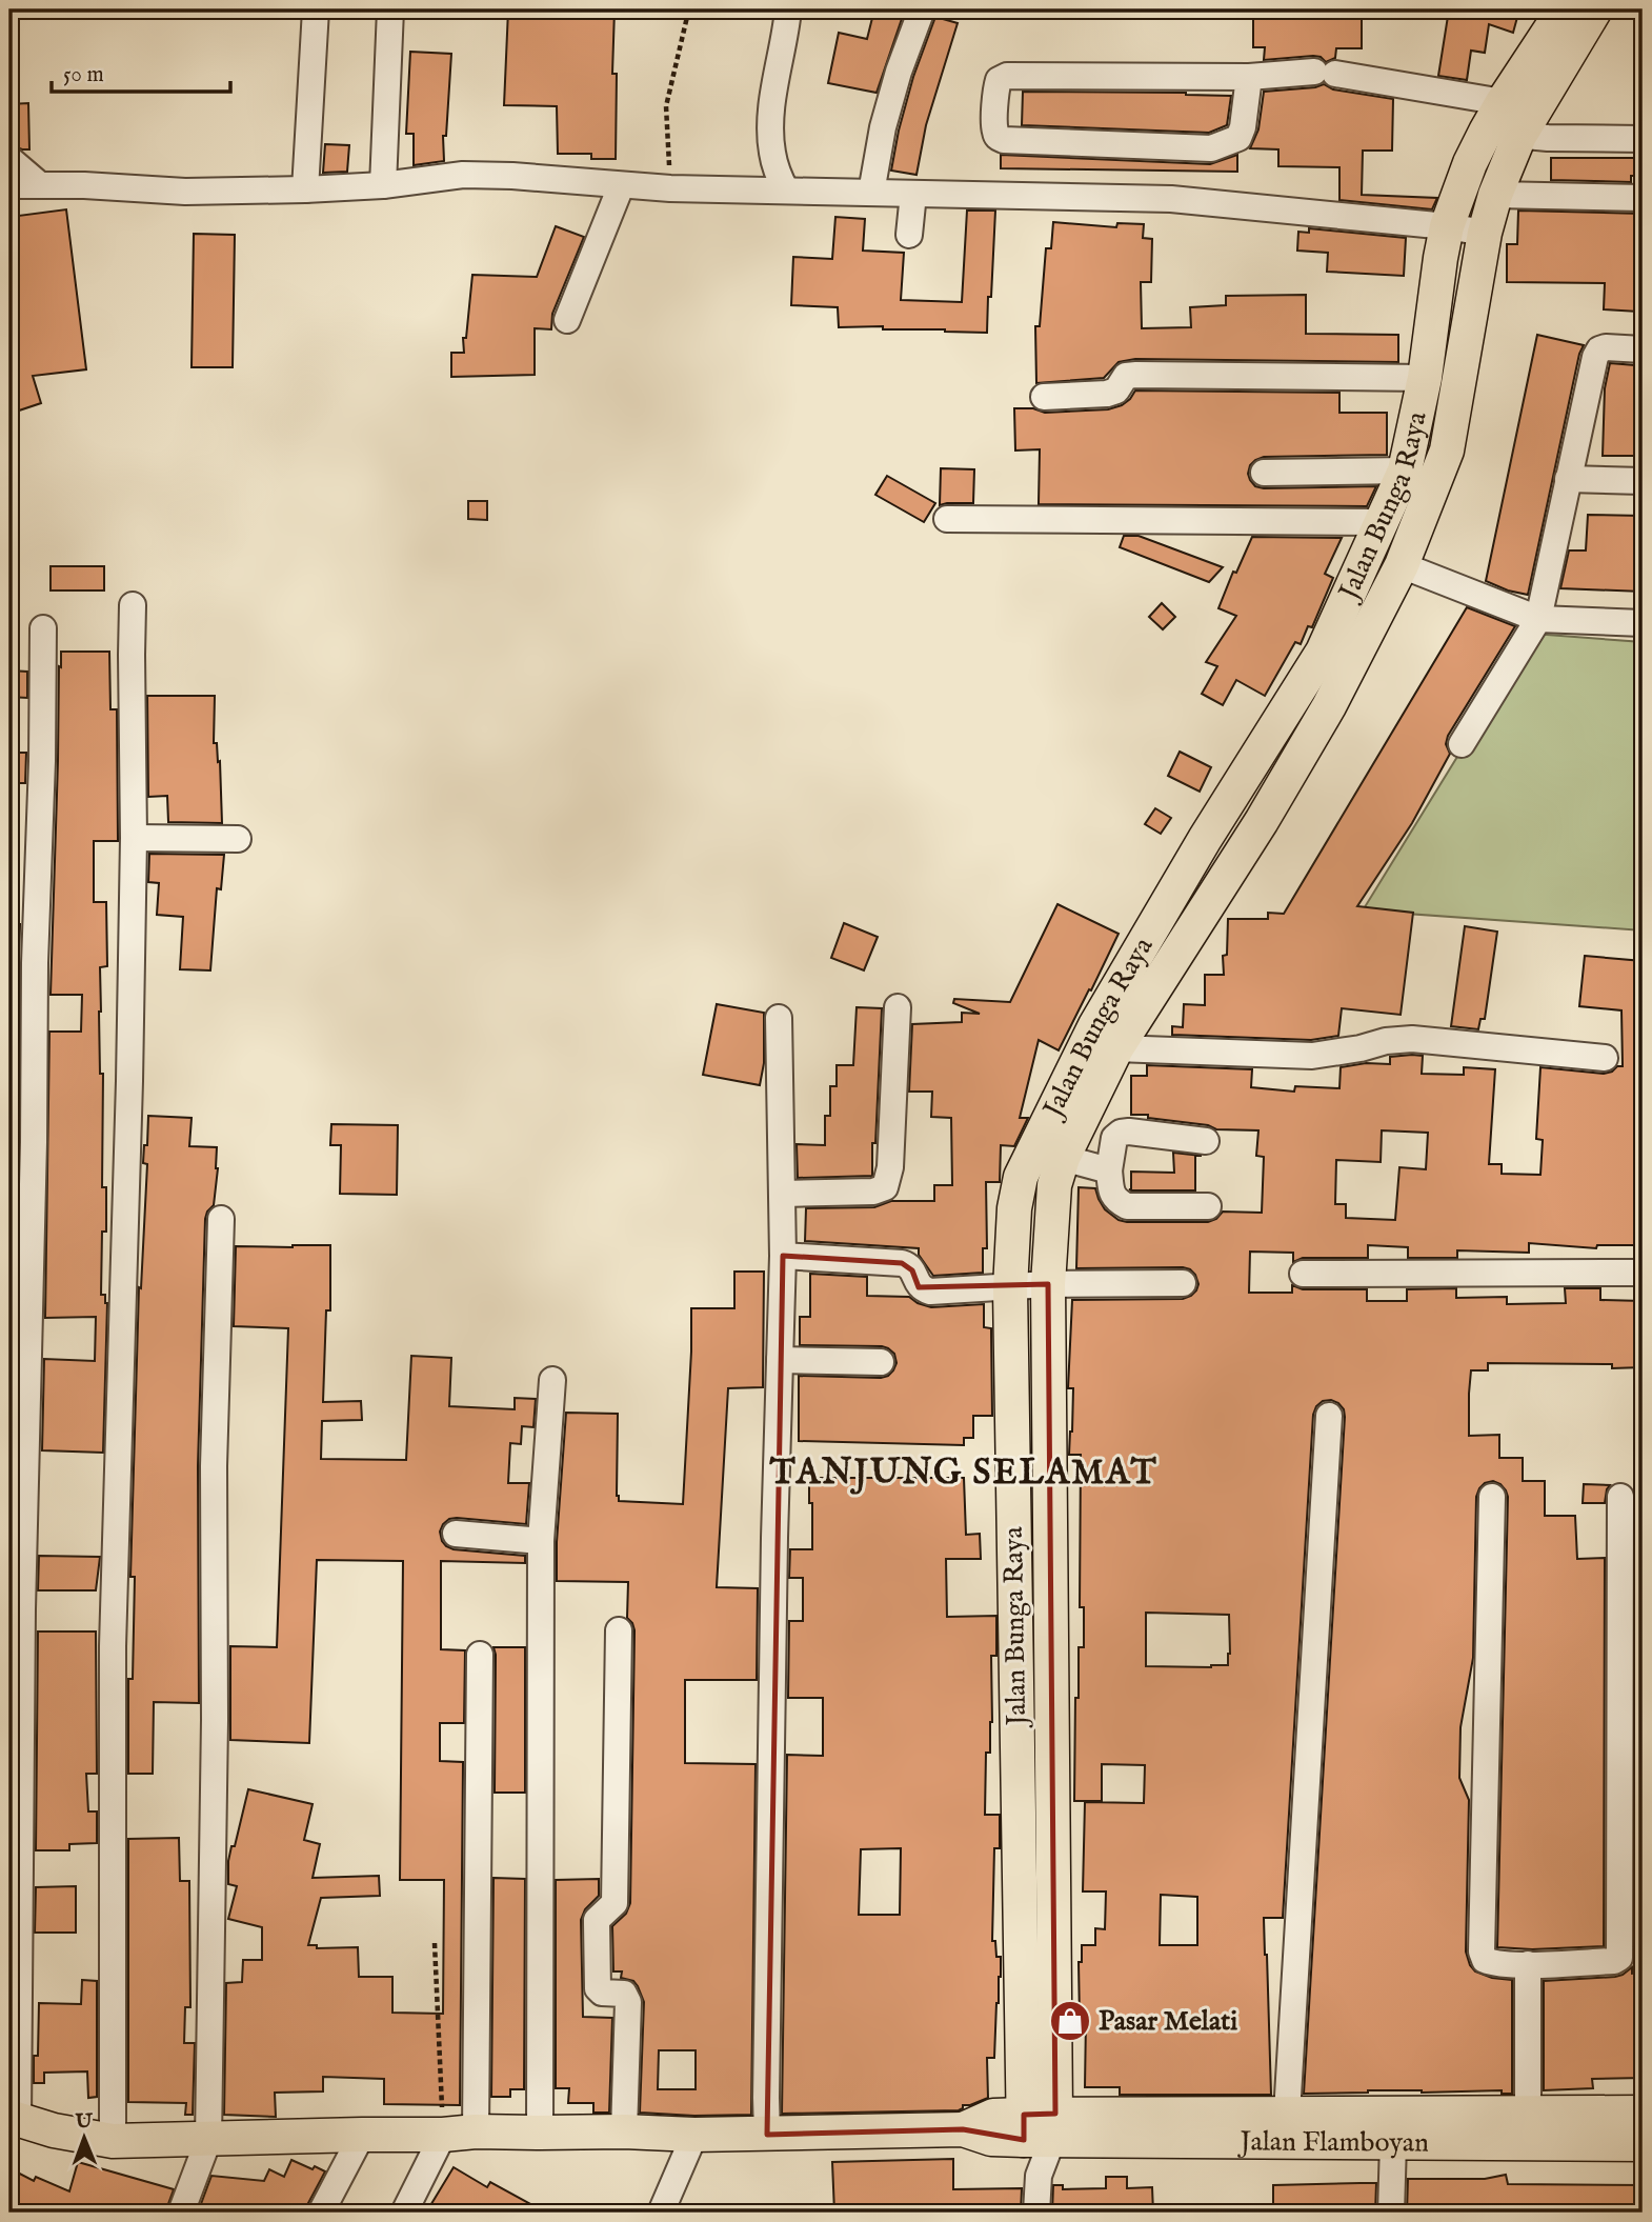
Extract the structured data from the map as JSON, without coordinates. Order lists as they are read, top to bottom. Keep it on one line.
{"streets":{"main road":["Jalan Bunga Raya","Jalan Flamboyan"]},"crossings":[["Jalan Bunga Raya","Jalan Flamboyan"]],"districts":["TANJUNG SELAMAT"],"places":{"shop":["Pasar Melati"]},"scale_bar":"50 m","north":"top"}
